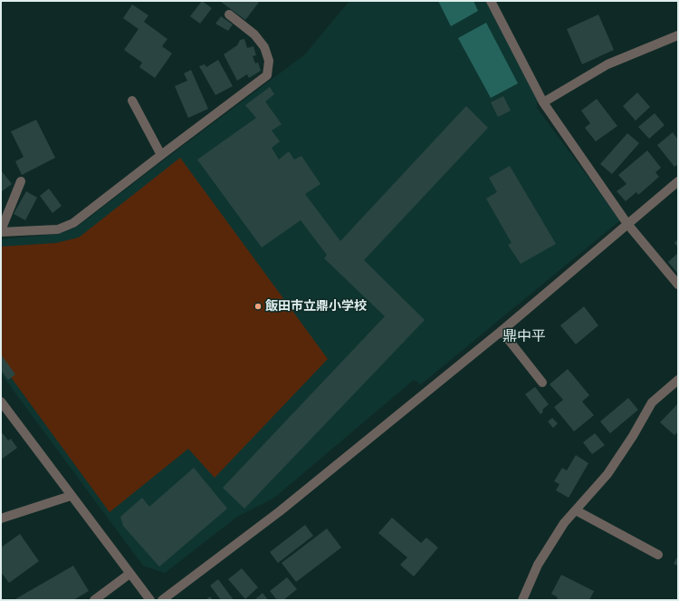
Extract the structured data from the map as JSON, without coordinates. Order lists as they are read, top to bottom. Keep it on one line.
{"districts":["鼎中平"],"places":["飯田市立鼎小学校"]}
